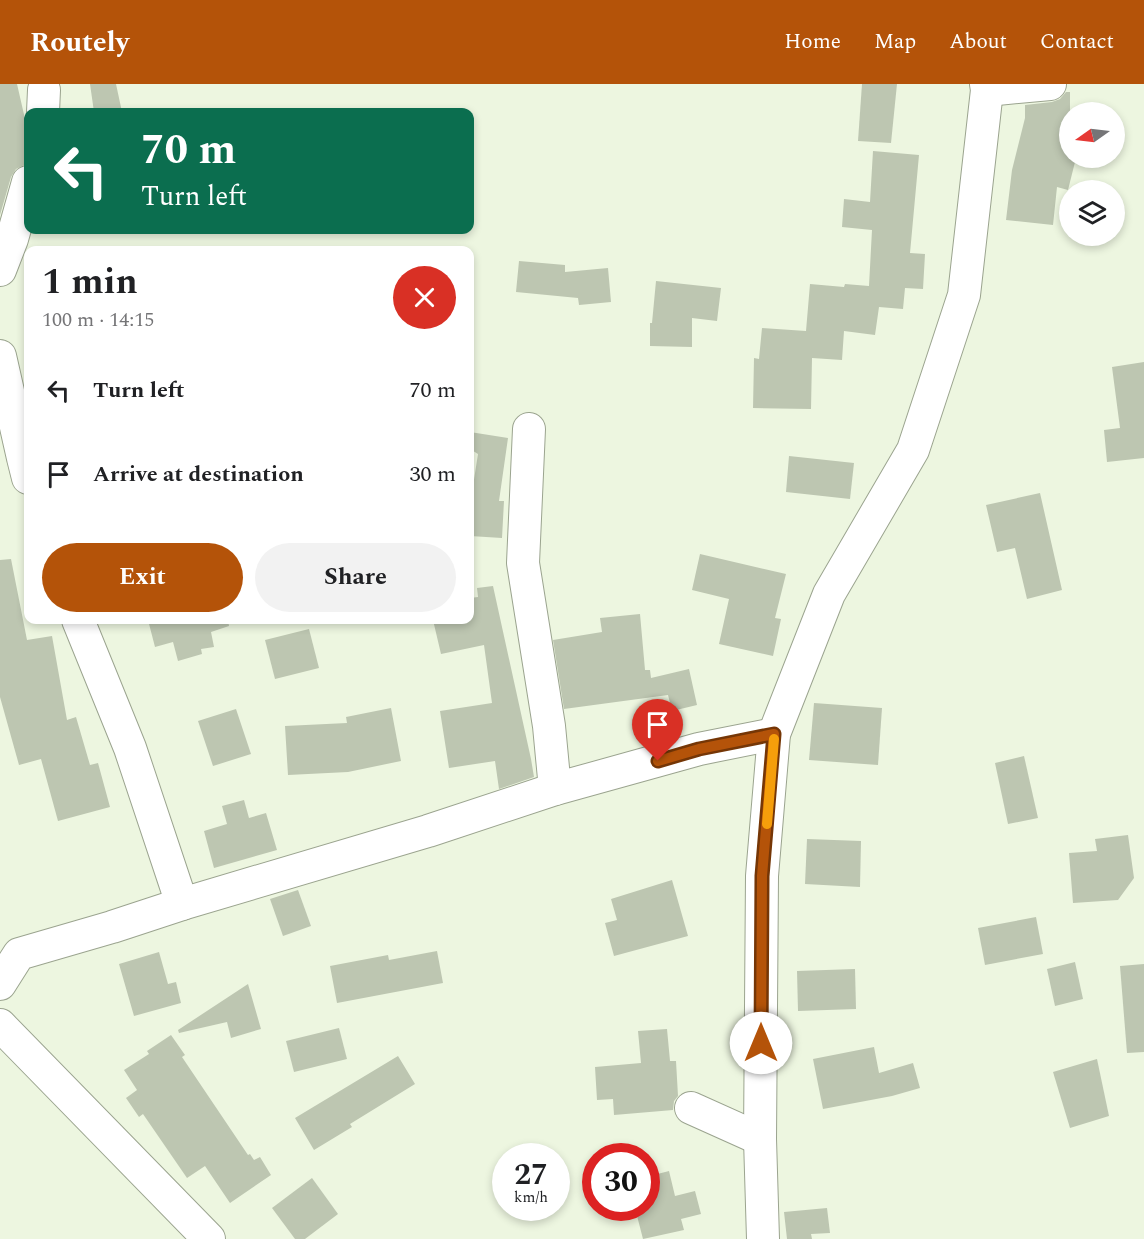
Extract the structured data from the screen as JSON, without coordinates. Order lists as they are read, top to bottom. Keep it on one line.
{"north":"left","page":{"header":"Routely","nav":["Home","Map","About","Contact"],"turn":["70 m","Turn left"],"heading":["1 min","100 m · 14:15"],"list":[{"name":"Turn left","value":"70 m"},{"name":"Arrive at destination","value":"30 m"}],"buttons":["Exit","Share"],"speed":"27 km/h","limit":"30"}}
